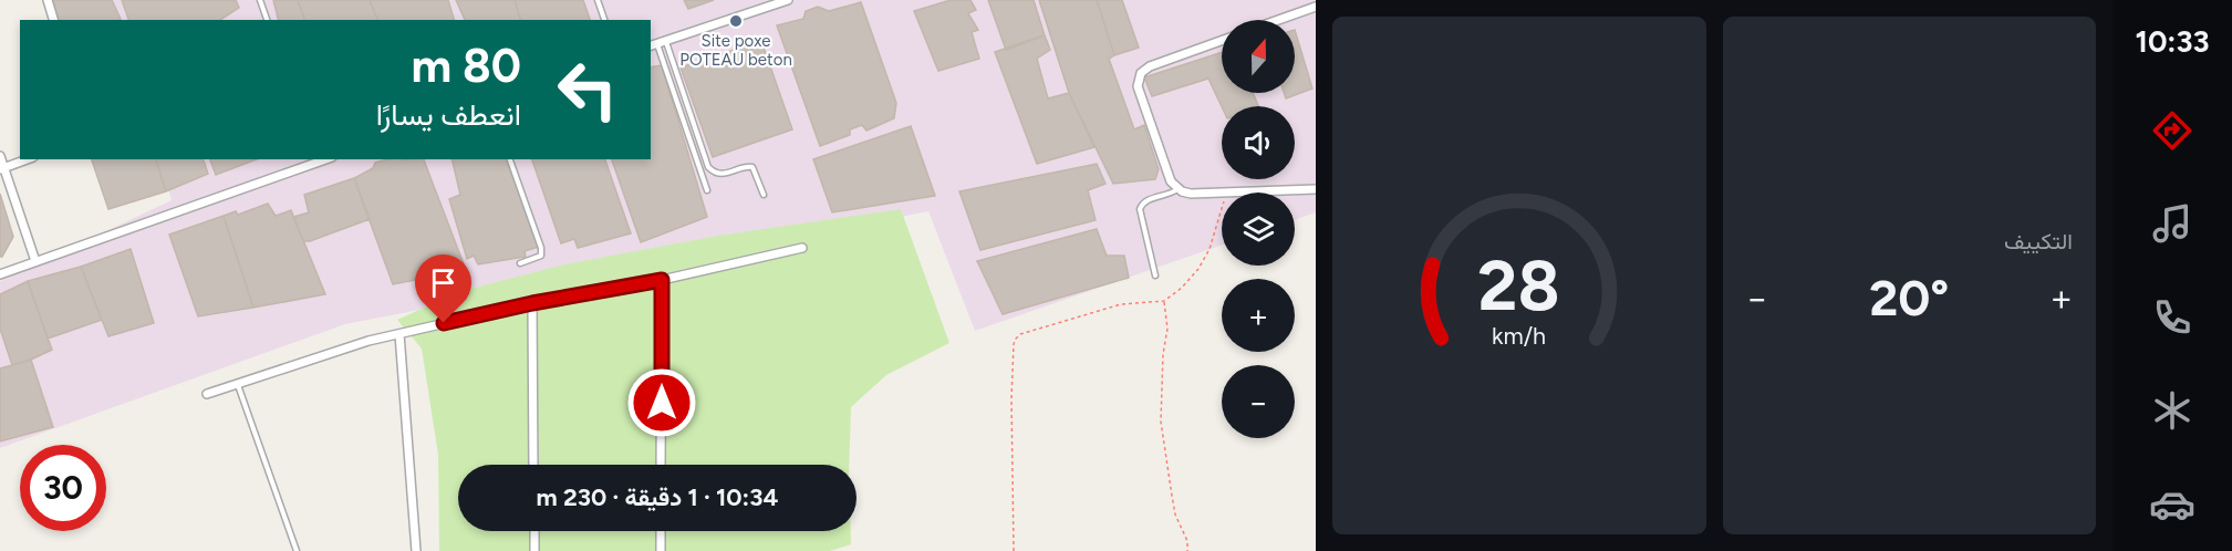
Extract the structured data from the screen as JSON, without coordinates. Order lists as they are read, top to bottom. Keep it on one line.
{"places":["Site poxe POTEAU beton"],"north":"top","page":{"tabs":"10:33","tile":"التكييف","map_buttons":["+","−"],"turn":["80 m","انعطف يسارًا"],"heat":["−","20°","+"],"limit":"30","trip":"10:34 · 1 دقيقة · 230 m","gauge":["28","km/h"]}}
